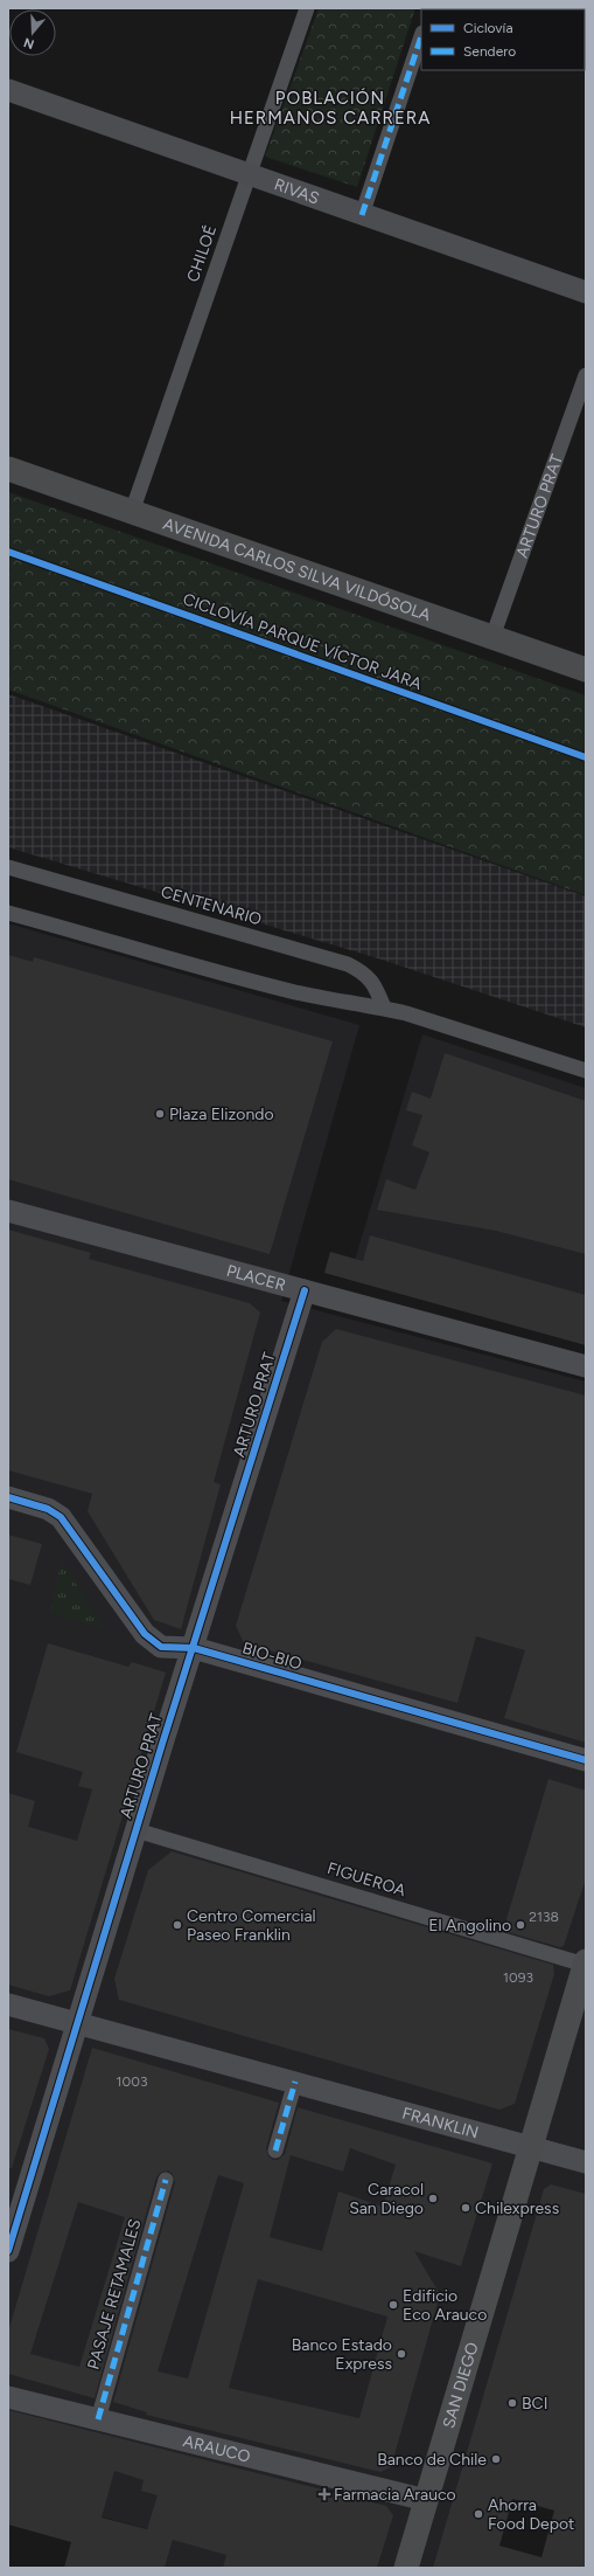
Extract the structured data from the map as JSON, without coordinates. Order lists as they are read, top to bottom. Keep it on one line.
{"streets":{"main road":["AVENIDA CARLOS SILVA VILDÓSOLA","SAN DIEGO"],"street":["RIVAS","CHILOÉ","ARTURO PRAT","CENTENARIO","PLACER","BIO-BIO","FIGUEROA","FRANKLIN","PASAJE RETAMALES","ARAUCO"],"cycle path":["CICLOVÍA PARQUE VÍCTOR JARA"]},"crossings":[["RIVAS","CHILOÉ"],["CHILOÉ","AVENIDA CARLOS SILVA VILDÓSOLA"],["ARTURO PRAT","AVENIDA CARLOS SILVA VILDÓSOLA"],["ARTURO PRAT","PLACER"],["ARTURO PRAT","BIO-BIO"],["ARTURO PRAT","FIGUEROA"],["ARTURO PRAT","FRANKLIN"],["FIGUEROA","SAN DIEGO"],["FRANKLIN","SAN DIEGO"],["PASAJE RETAMALES","ARAUCO"],["SAN DIEGO","ARAUCO"]],"districts":["POBLACIÓN HERMANOS CARRERA"],"places":{"other":["Plaza Elizondo","Centro Comercial Paseo Franklin","El Angolino","Caracol San Diego","Chilexpress","Edificio Eco Arauco","Banco Estado Express","BCI","Banco de Chile","Ahorra Food Depot"],"health":["Farmacia Arauco"]},"house_numbers":["2138","1093","1003"],"legend":["Ciclovía","Sendero"],"north":"bottom"}
